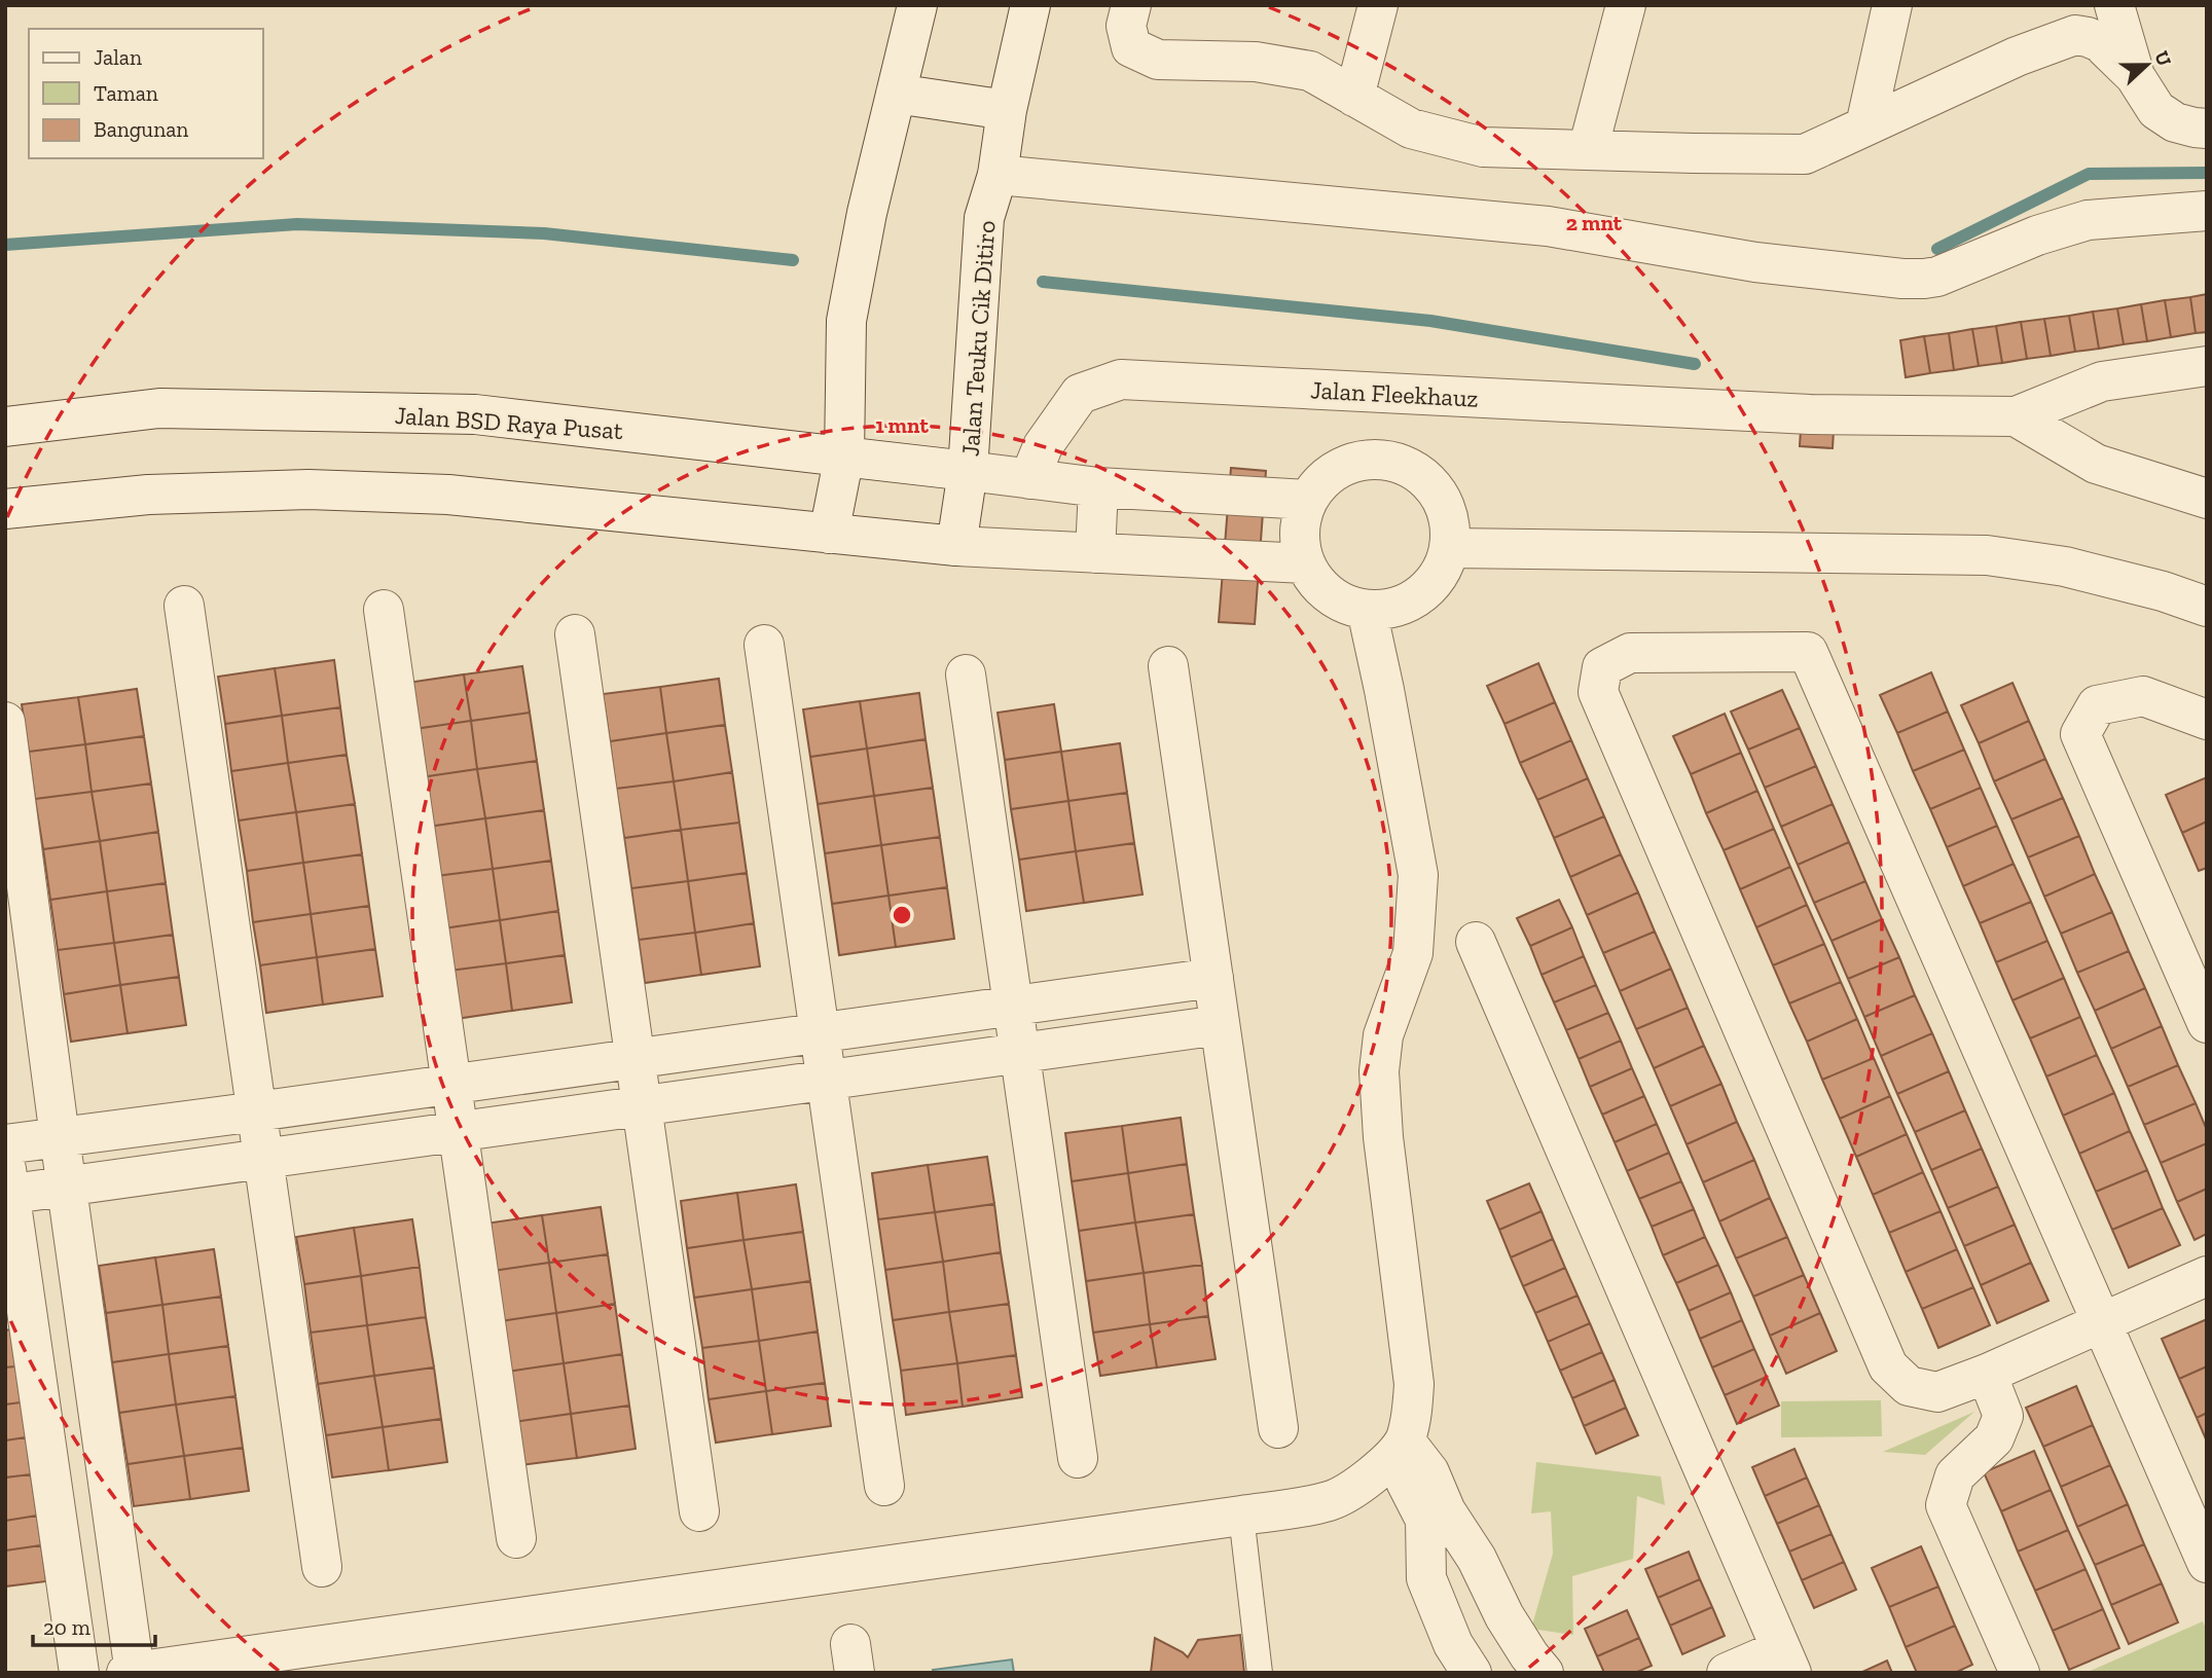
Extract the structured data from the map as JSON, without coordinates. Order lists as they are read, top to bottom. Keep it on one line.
{"streets":{"street":["Jalan Teuku Cik Ditiro","Jalan Fleekhauz","Jalan BSD Raya Pusat"]},"crossings":[["Jalan Teuku Cik Ditiro","Jalan BSD Raya Pusat"],["Jalan Fleekhauz","Jalan BSD Raya Pusat"]],"legend":["Jalan","Taman","Bangunan"],"scale_bar":"20 m","north":"right","rings":["2 mnt","1 mnt"]}
